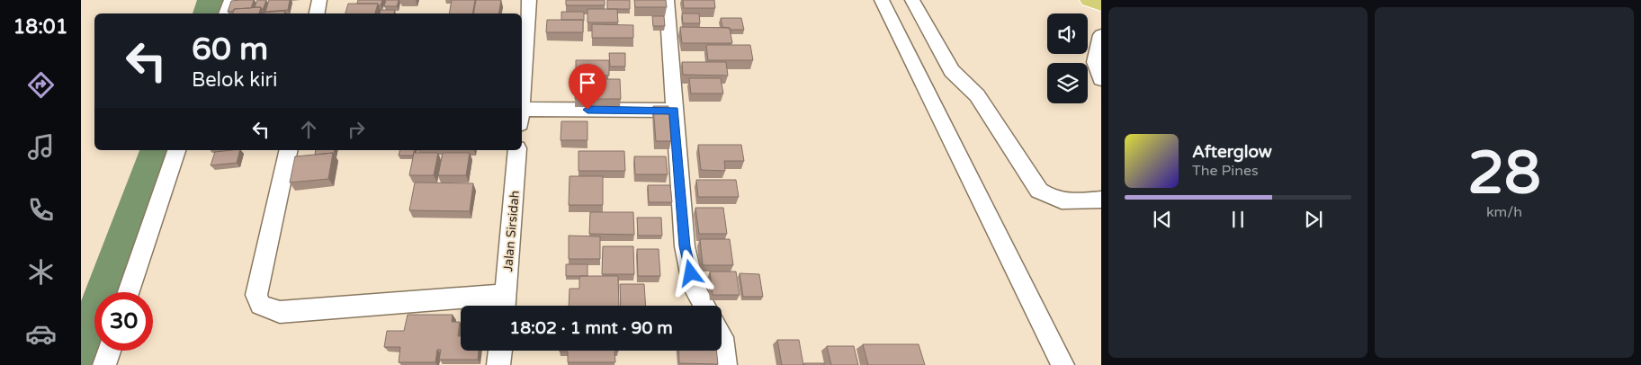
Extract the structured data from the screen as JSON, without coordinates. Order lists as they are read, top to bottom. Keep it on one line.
{"streets":{"street":["Jalan Sirsidah"]},"page":{"tabs":"18:01","tile":["28","km/h"],"turn":["60 m","Belok kiri"],"song":["Afterglow","The Pines"],"limit":"30","trip":"18:02 · 1 mnt · 90 m"}}
